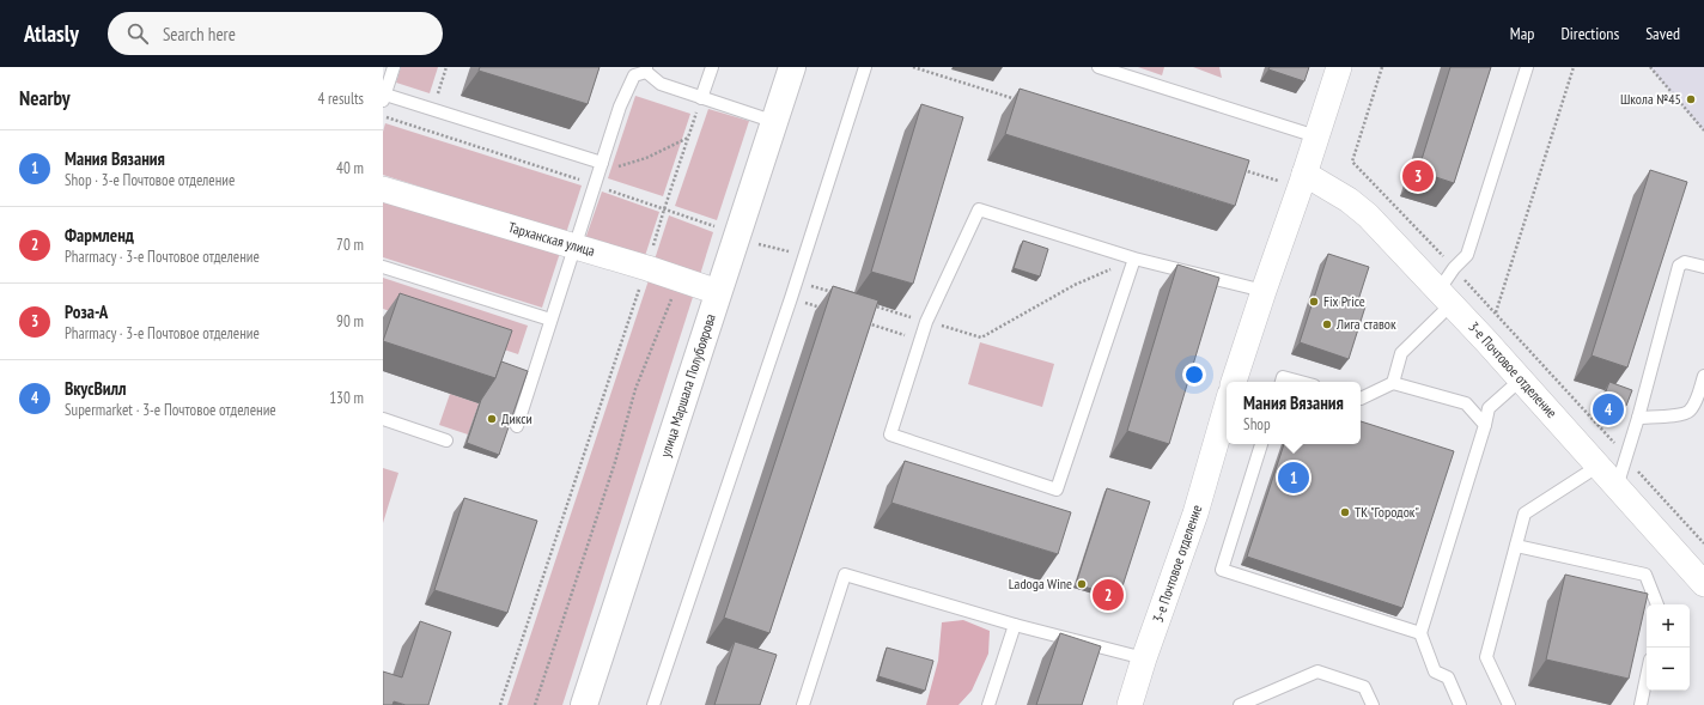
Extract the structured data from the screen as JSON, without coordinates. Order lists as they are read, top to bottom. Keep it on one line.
{"streets":{"street":["Тарханская улица","3-е Почтовое отделение","улица Маршала Полубоярова"]},"crossings":[["Тарханская улица","улица Маршала Полубоярова"]],"places":["Школа №45","Fix Price","Лига ставок","Дикси","ТК \"Городок\"","Ladoga Wine"],"page":{"header":"Atlasly","search":"Search here","nav":["Map","Directions","Saved"],"heading":["Nearby","4 results"],"list":[{"mark":"1","name":"Мания Вязания","note":"Shop · 3-е Почтовое отделение","value":"40 m"},{"mark":"2","name":"Фармленд","note":"Pharmacy · 3-е Почтовое отделение","value":"70 m"},{"mark":"3","name":"Роза-А","note":"Pharmacy · 3-е Почтовое отделение","value":"90 m"},{"mark":"4","name":"ВкусВилл","note":"Supermarket · 3-е Почтовое отделение","value":"130 m"}],"pins":["3","4","1","2"],"popup":["Мания Вязания","Shop"],"map_buttons":["+","−"]}}
